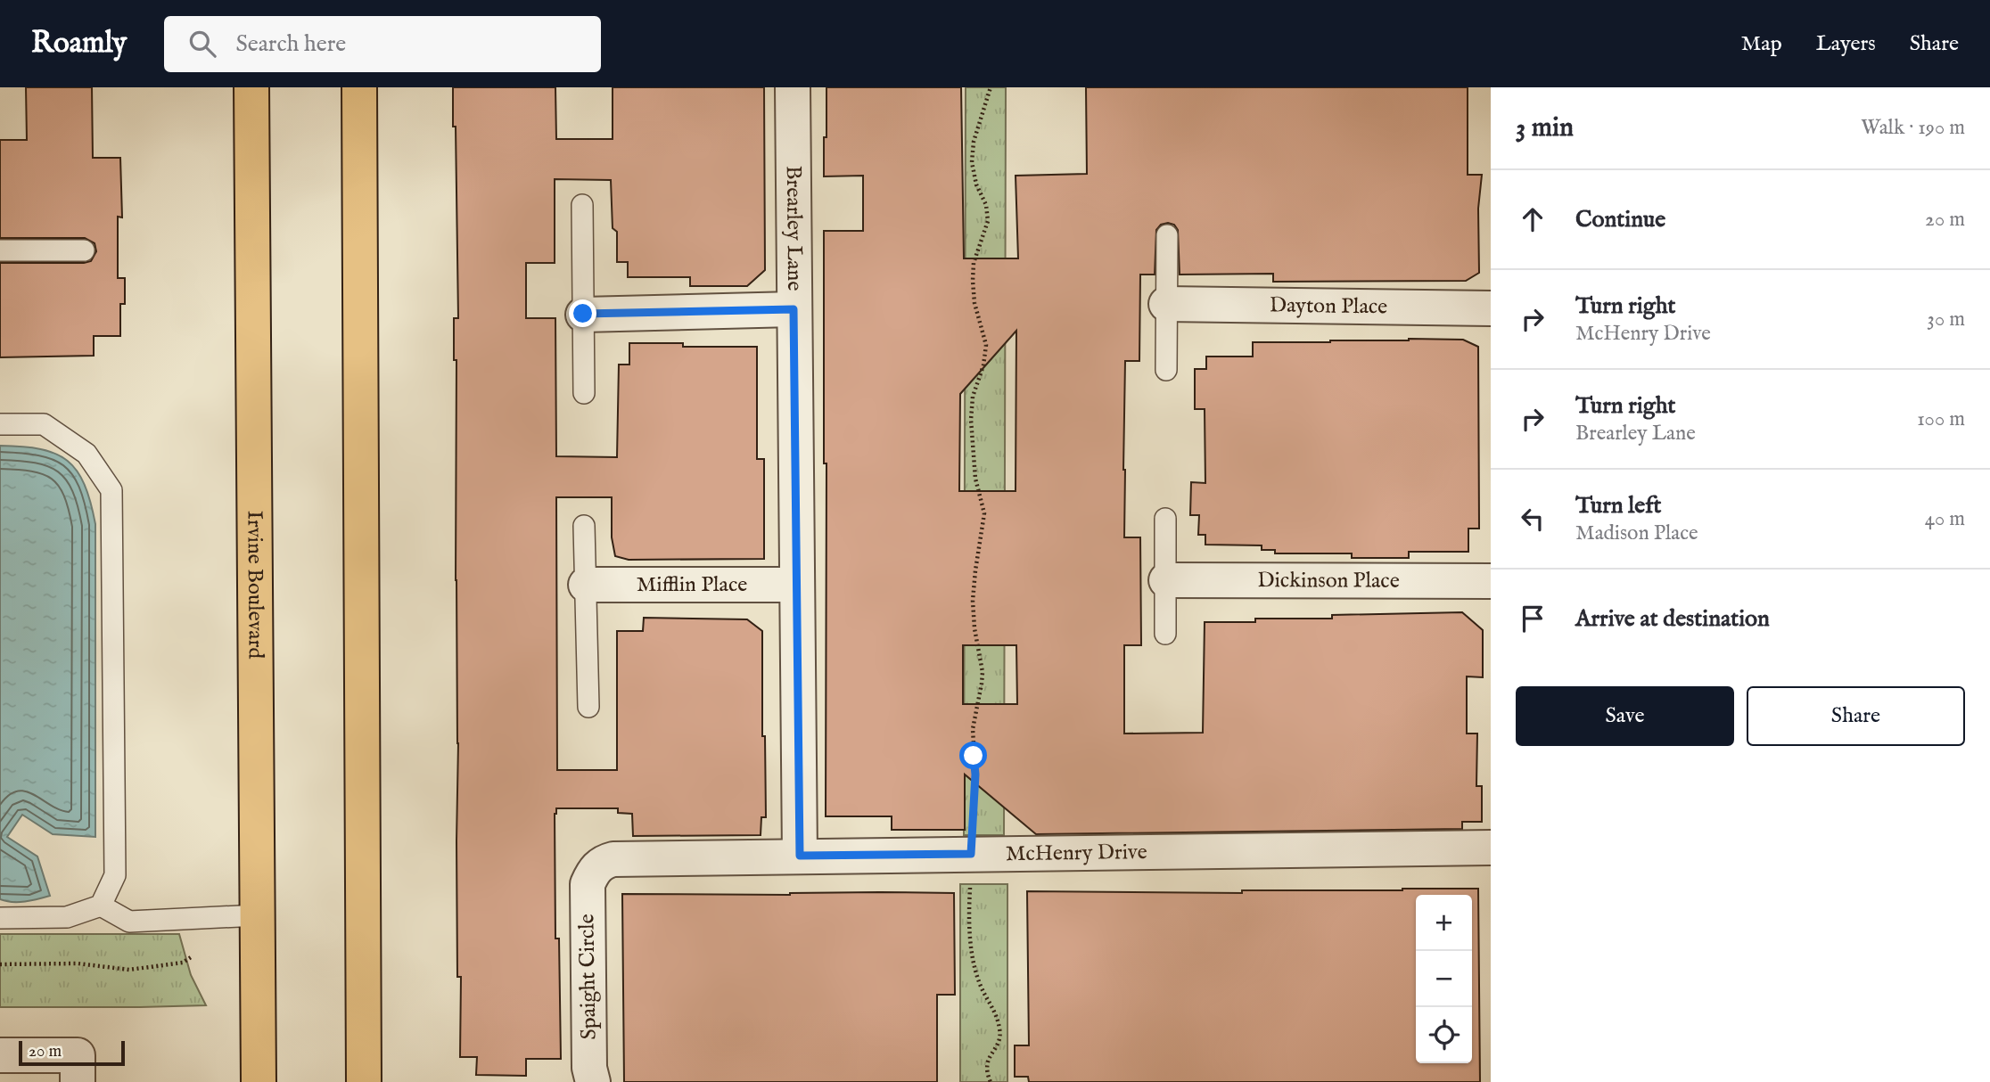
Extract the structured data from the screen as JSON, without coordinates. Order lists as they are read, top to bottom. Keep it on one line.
{"streets":{"main road":["Irvine Boulevard"],"street":["Brearley Lane","Dayton Place","Dickinson Place","Mifflin Place","McHenry Drive","Spaight Circle"]},"crossings":[["Brearley Lane","Mifflin Place"],["Brearley Lane","McHenry Drive"],["McHenry Drive","Spaight Circle"]],"scale_bar":"20 m","page":{"header":"Roamly","search":"Search here","nav":["Map","Layers","Share"],"heading":["3 min","Walk · 190 m"],"list":[["Continue","20 m"],["Turn right","McHenry Drive","30 m"],["Turn right","Brearley Lane","100 m"],["Turn left","Madison Place","40 m"],"Arrive at destination"],"buttons":["Save","Share"],"map_buttons":["+","−"],"scale":"20 m"}}
